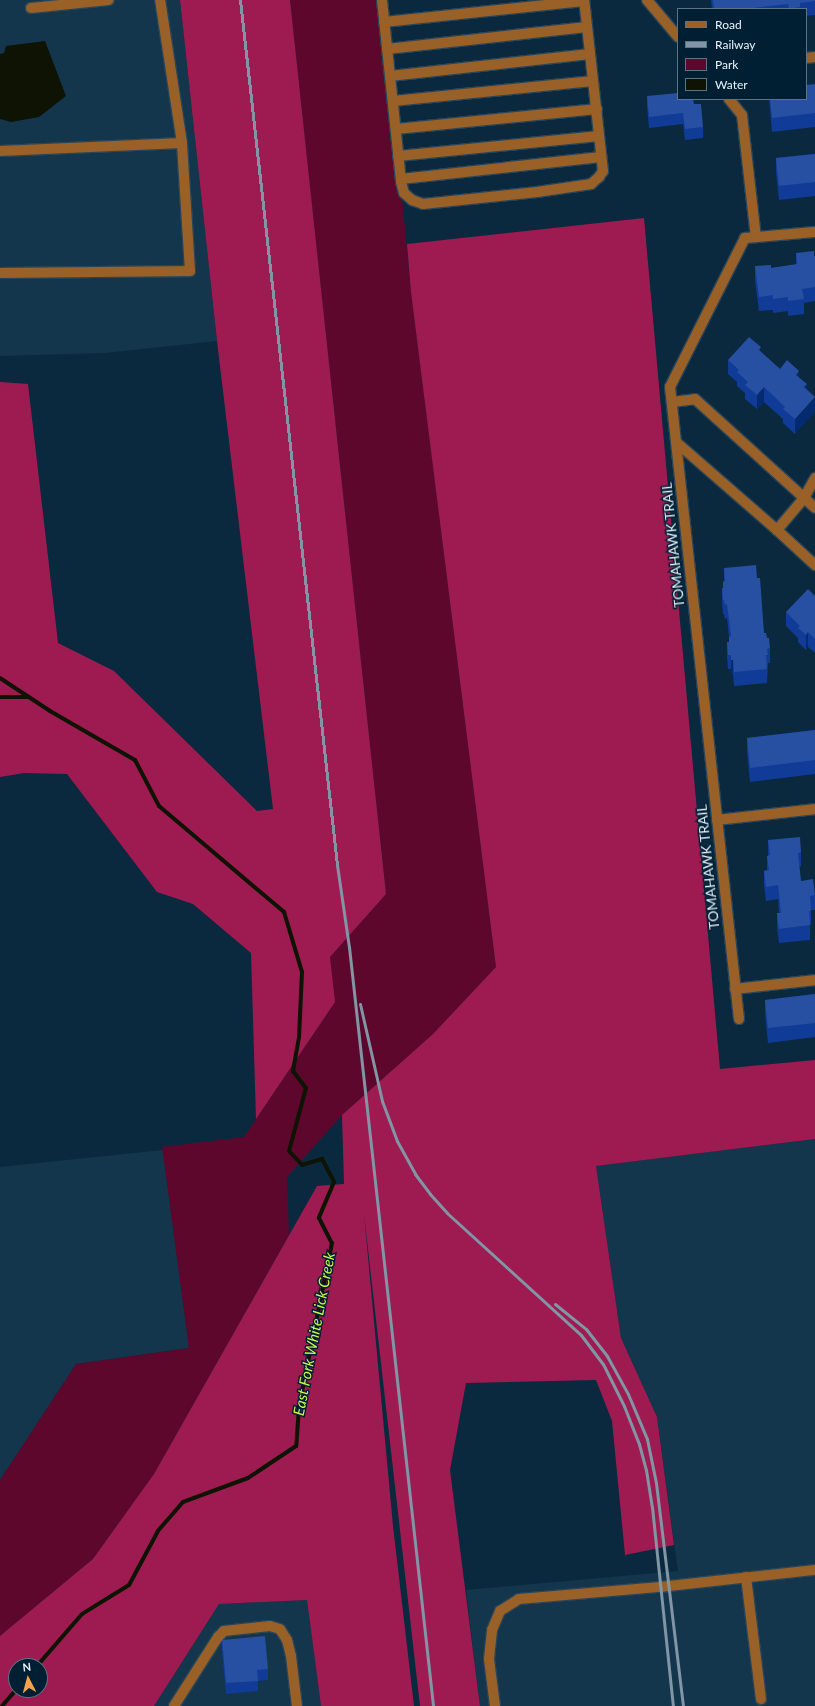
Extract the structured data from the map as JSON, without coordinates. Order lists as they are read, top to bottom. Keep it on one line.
{"streets":{"street":["TOMAHAWK TRAIL"]},"water":["East Fork White Lick Creek"],"legend":["Road","Railway","Park","Water"],"north":"top"}
